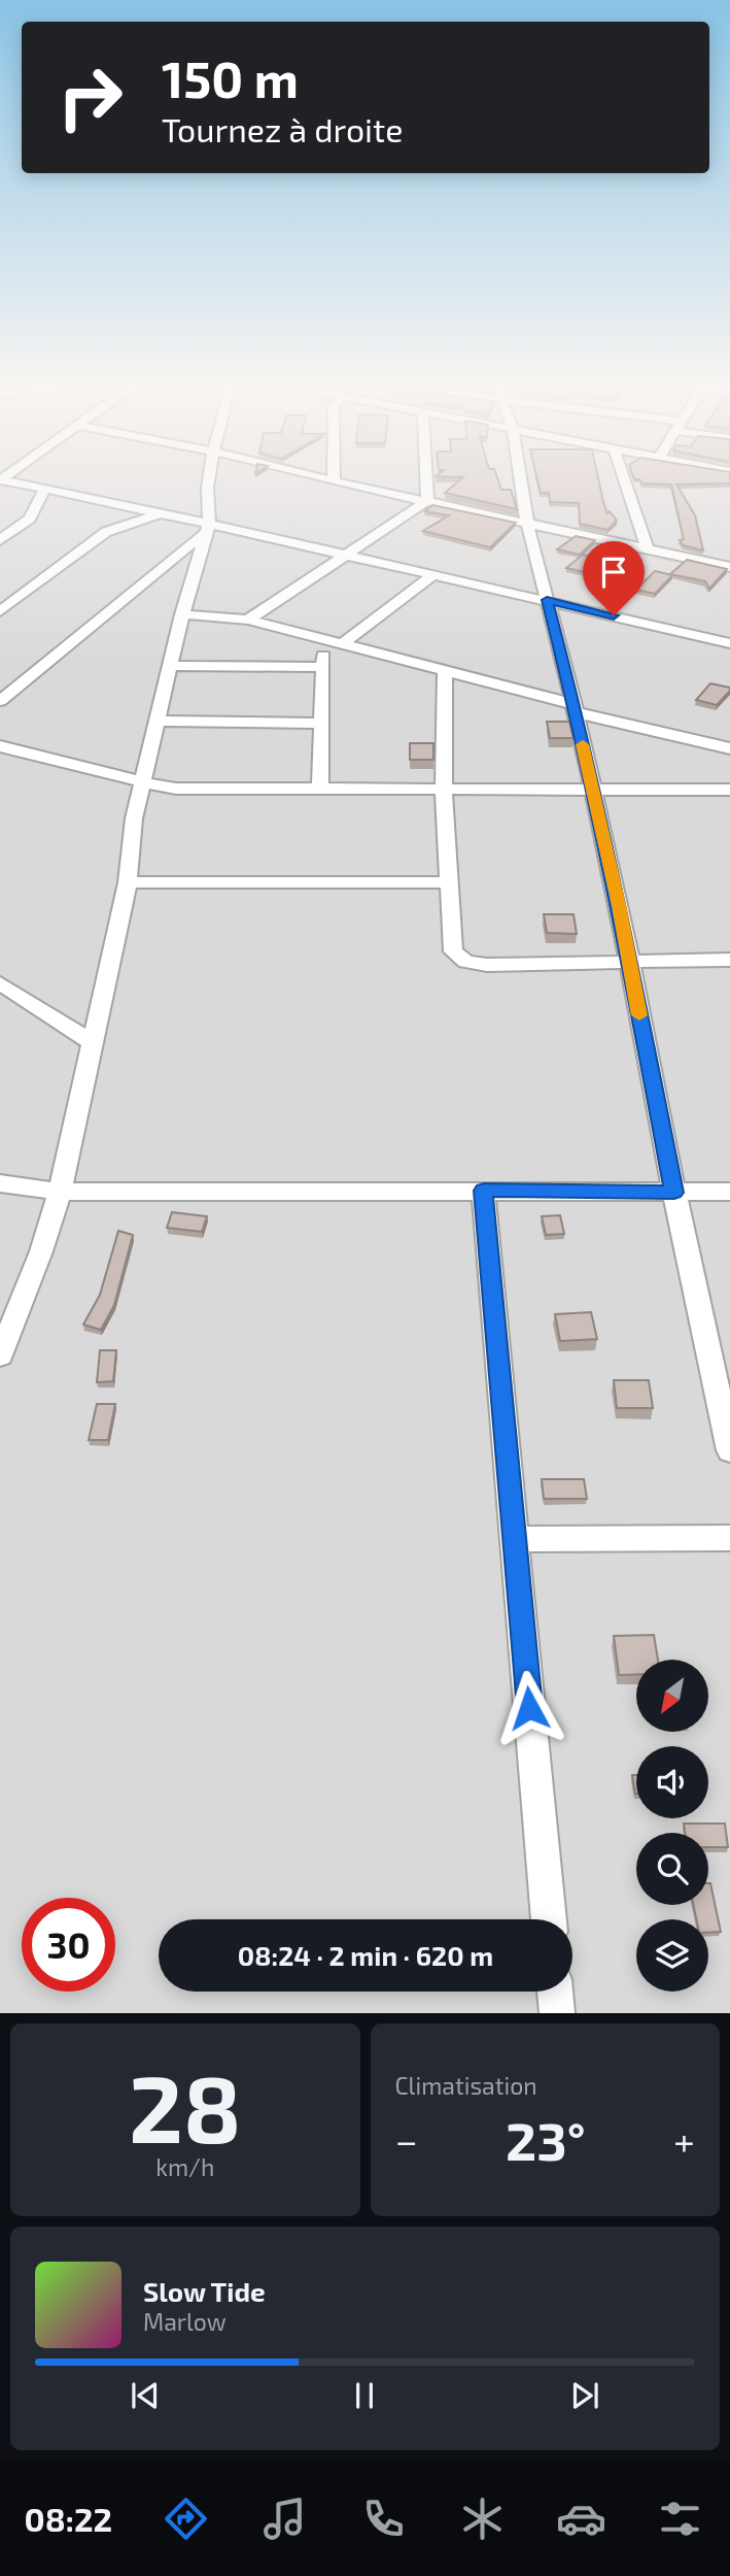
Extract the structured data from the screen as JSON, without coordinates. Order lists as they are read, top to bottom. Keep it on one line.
{"north":"bottom left","page":{"turn":["150 m","Tournez à droite"],"limit":"30","trip":"08:24 · 2 min · 620 m","tile":[["28","km/h"],"Climatisation"],"heat":["−","23°","+"],"song":["Slow Tide","Marlow"],"tabs":"08:22"}}
